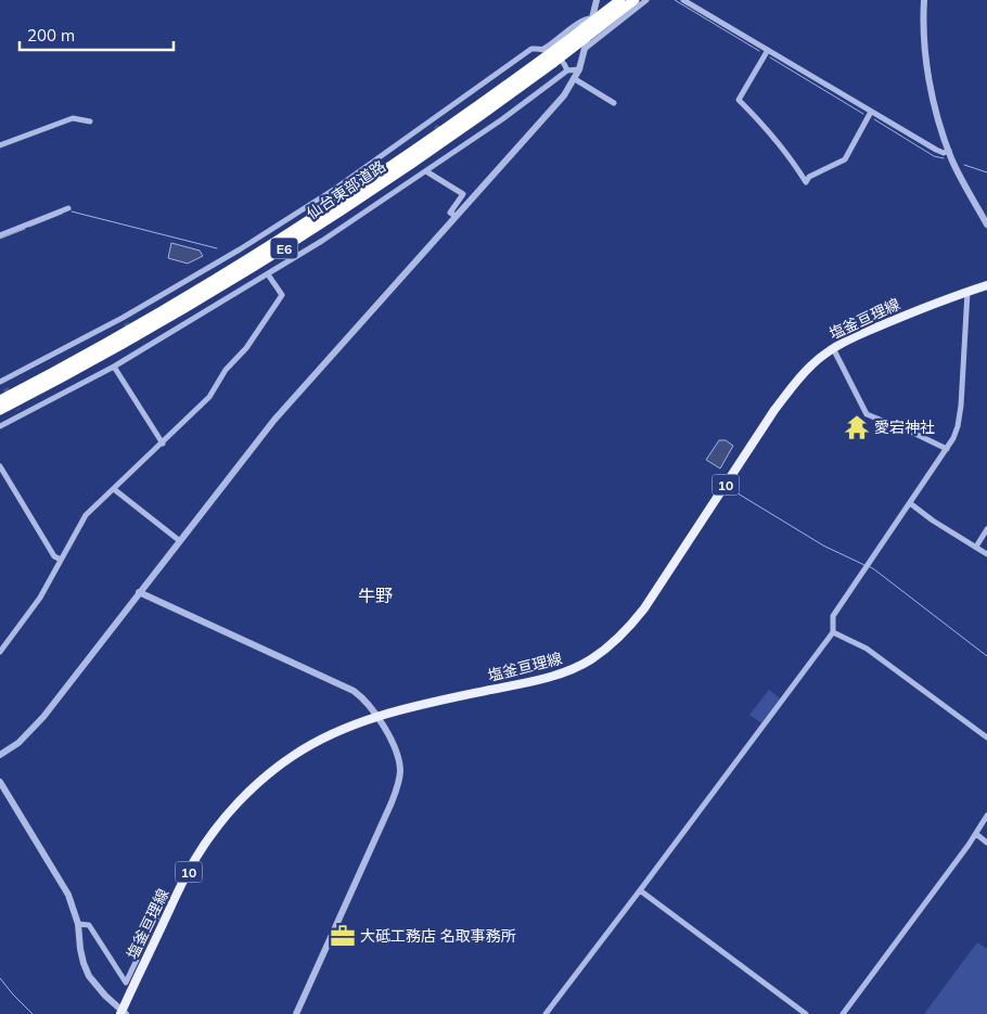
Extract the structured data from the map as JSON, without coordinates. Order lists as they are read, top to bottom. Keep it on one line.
{"streets":{"highway":["仙台東部道路","E6"],"main road":["塩釜亘理線","10"]},"districts":["牛野"],"places":{"temple":["愛宕神社"],"office":["大砥工務店 名取事務所"]},"scale_bar":"200 m"}
